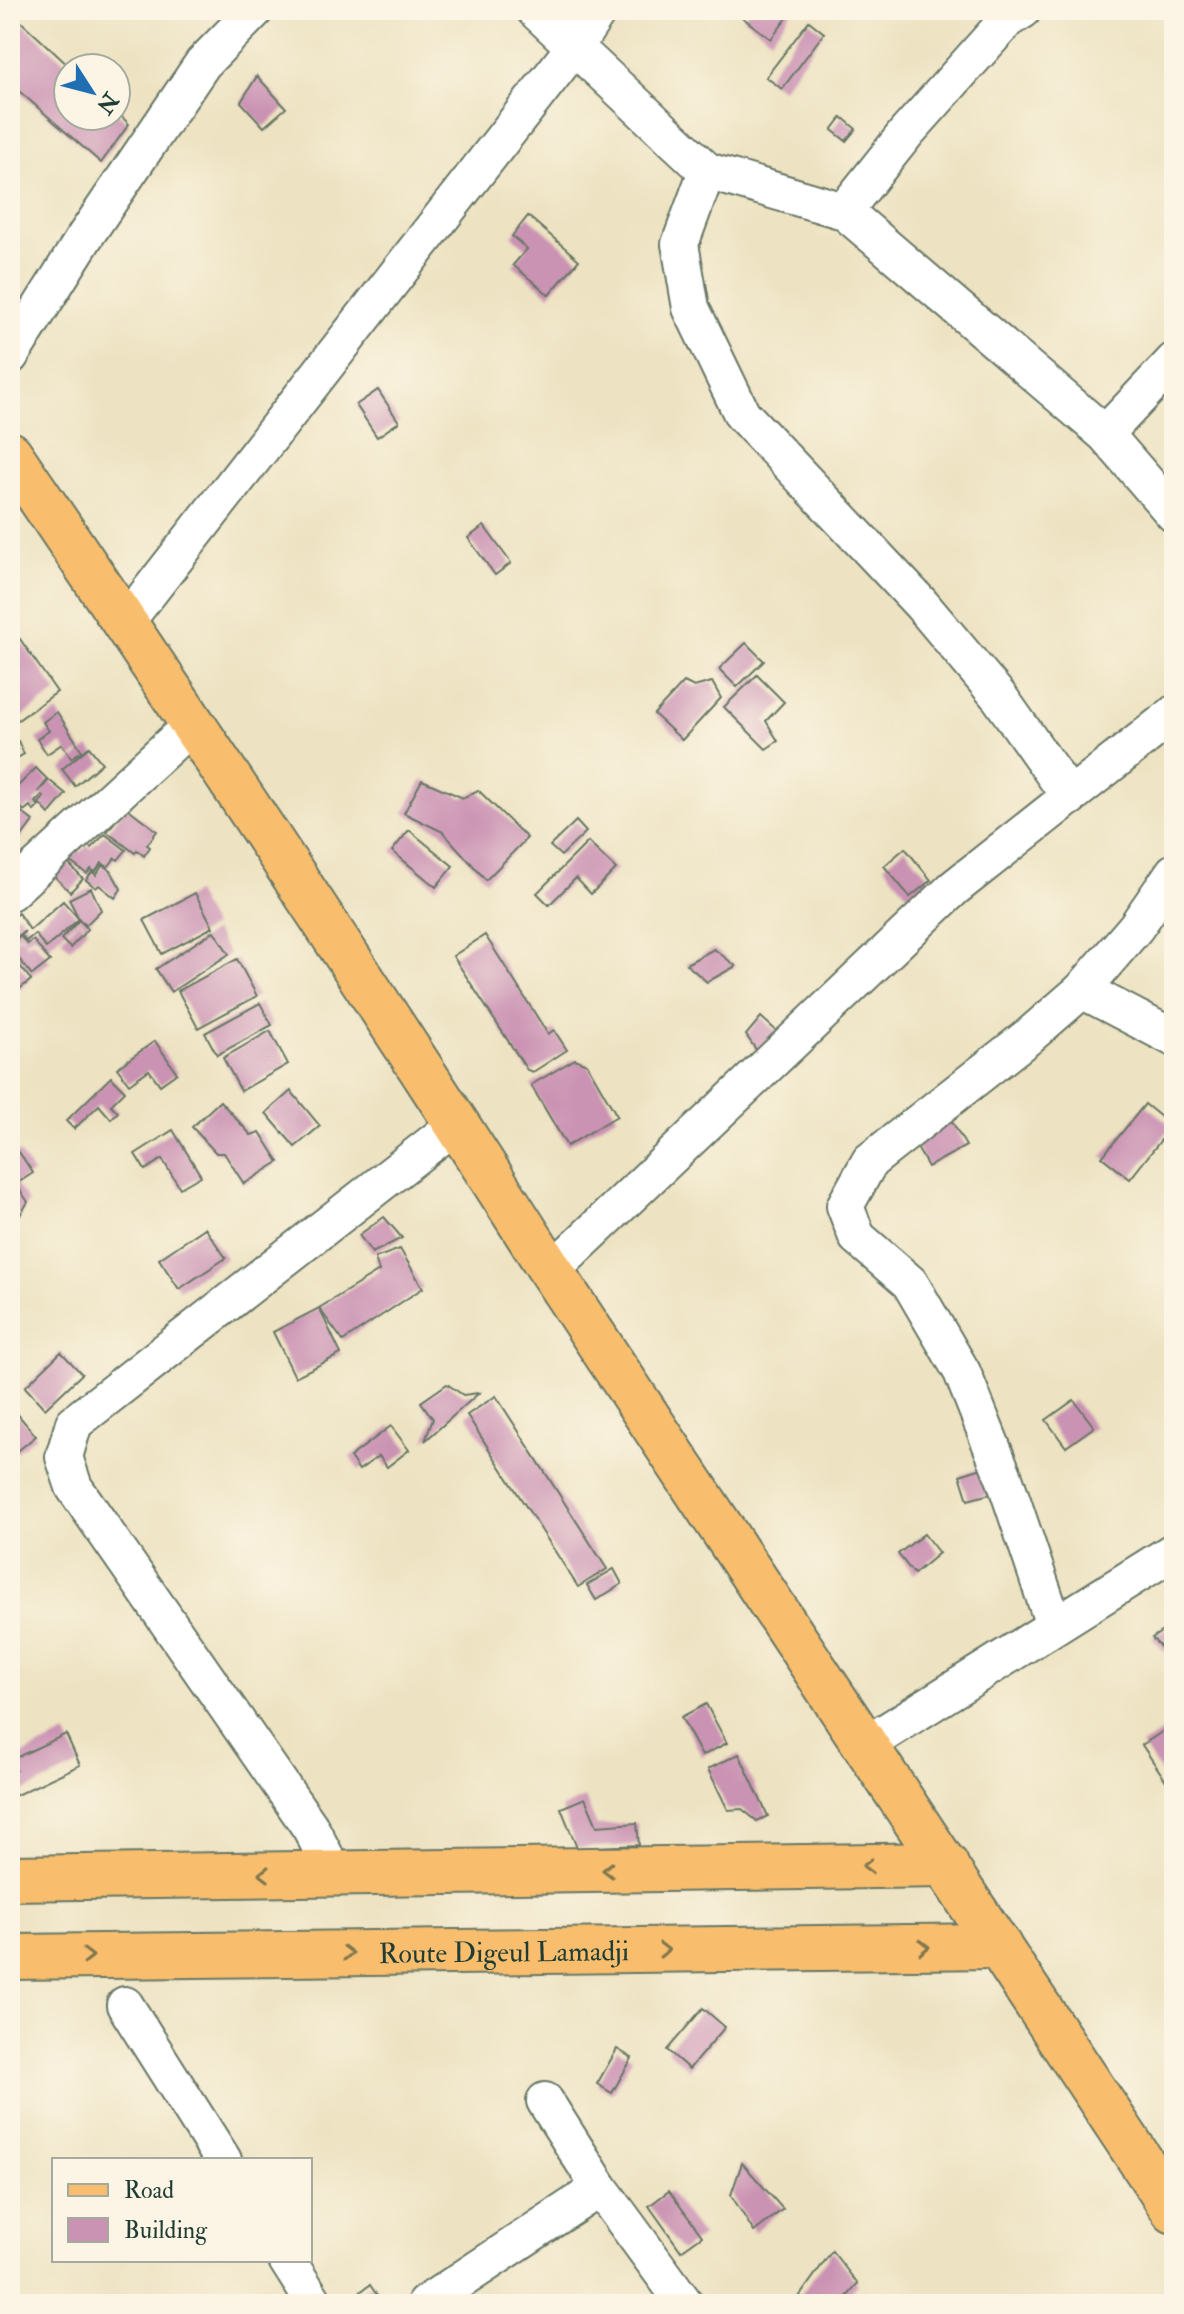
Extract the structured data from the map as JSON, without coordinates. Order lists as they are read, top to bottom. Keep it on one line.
{"streets":{"main road":["Route Digeul Lamadji"]},"legend":["Road","Building"],"north":"bottom right"}
